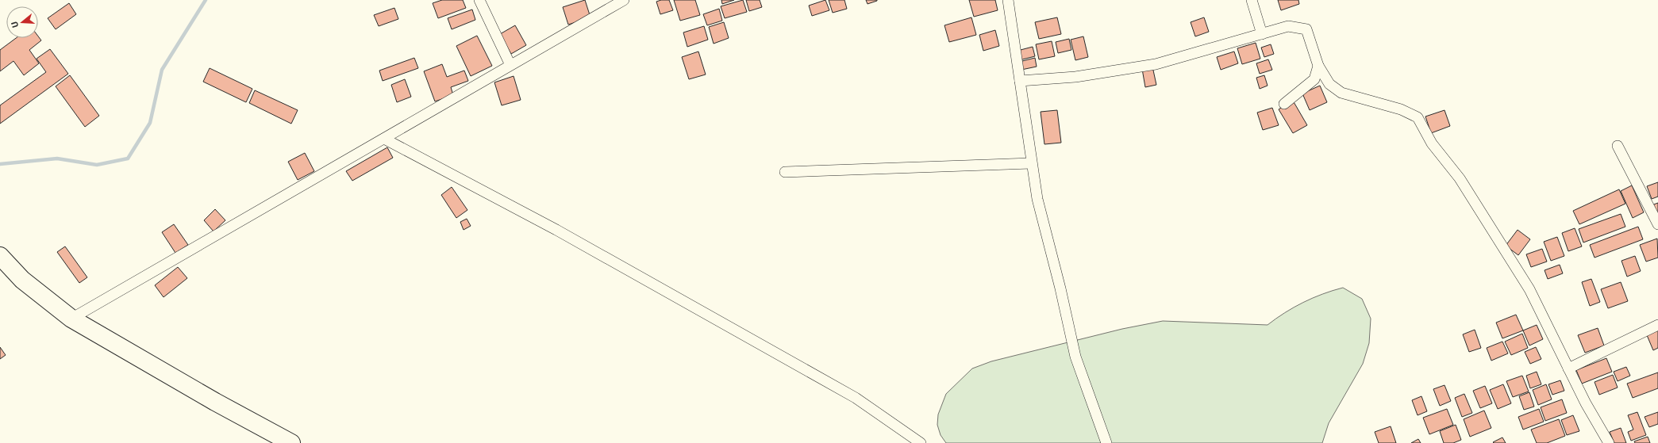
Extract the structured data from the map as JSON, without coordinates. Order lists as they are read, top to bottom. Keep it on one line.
{"north":"left"}
